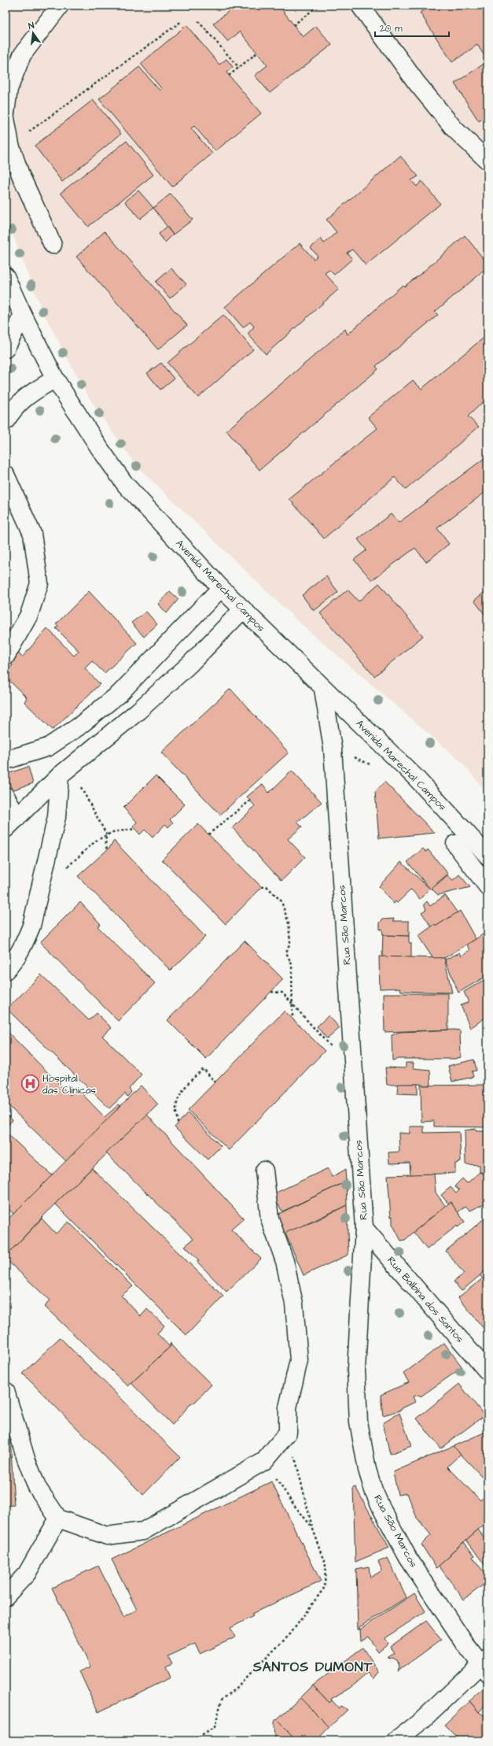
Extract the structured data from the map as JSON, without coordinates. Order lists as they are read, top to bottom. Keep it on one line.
{"streets":{"street":["Avenida Marechal Campos","Rua São Marcos","Rua Balbina dos Santos"]},"crossings":[["Avenida Marechal Campos","Rua São Marcos"],["Rua São Marcos","Rua Balbina dos Santos"]],"districts":["SANTOS DUMONT"],"places":{"hospital":["Hospital das Clínicas"]},"scale_bar":"20 m","north":"top"}
